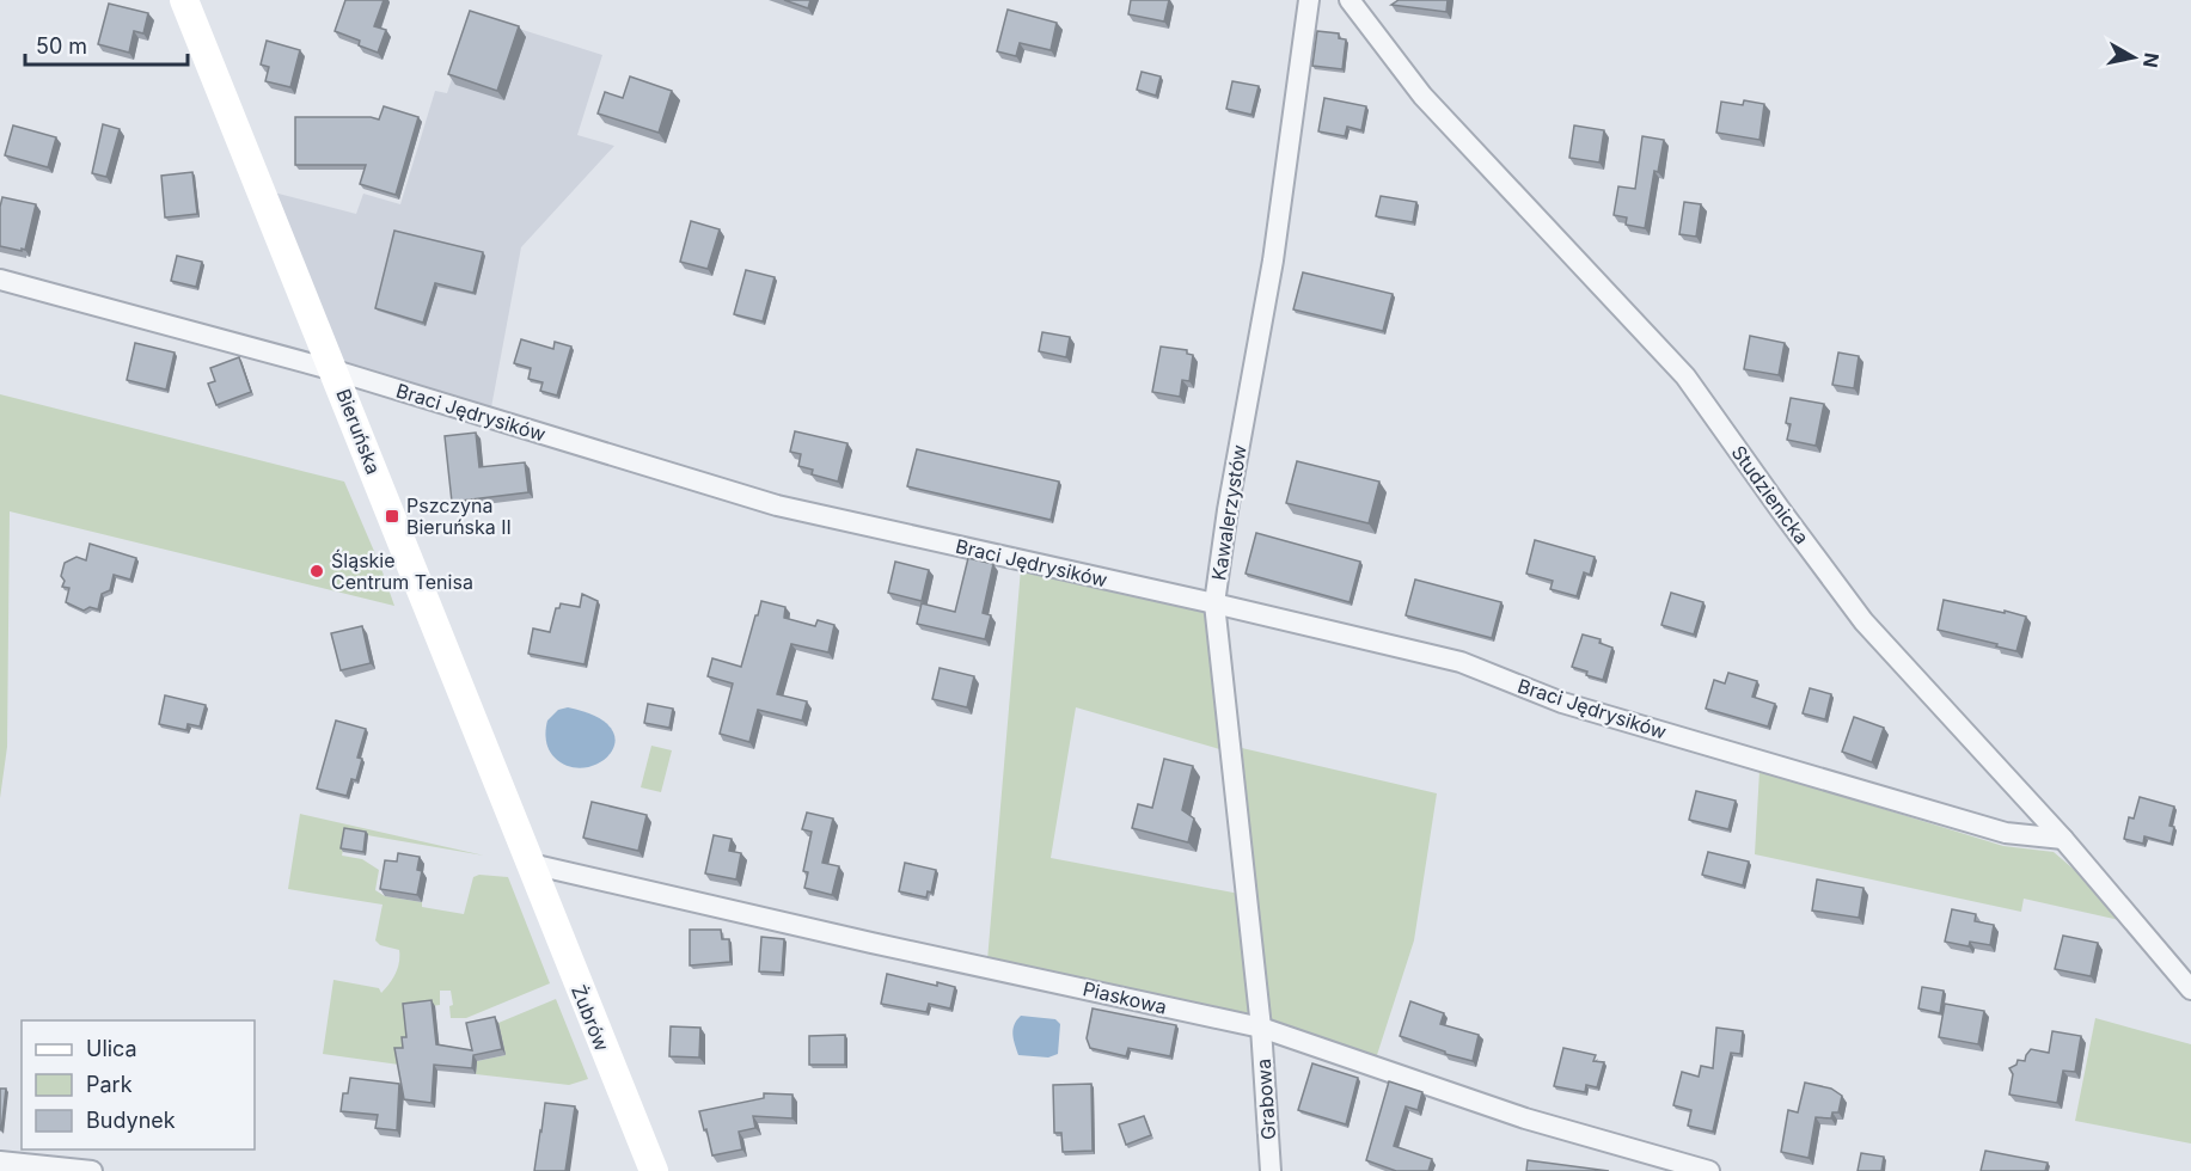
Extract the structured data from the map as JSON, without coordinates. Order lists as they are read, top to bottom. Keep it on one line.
{"streets":{"main road":["Bieruńska","Żubrów"],"street":["Braci Jędrysików","Studzienicka","Kawalerzystów","Piaskowa","Grabowa"]},"crossings":[["Braci Jędrysików","Bieruńska"],["Braci Jędrysików","Studzienicka"],["Braci Jędrysików","Kawalerzystów"],["Bieruńska","Piaskowa"],["Bieruńska","Żubrów"],["Kawalerzystów","Piaskowa"],["Kawalerzystów","Grabowa"],["Piaskowa","Żubrów"],["Piaskowa","Grabowa"]],"places":{"transit":["Pszczyna Bieruńska II"],"other":["Śląskie Centrum Tenisa"]},"legend":["Ulica","Park","Budynek"],"scale_bar":"50 m","north":"right"}
